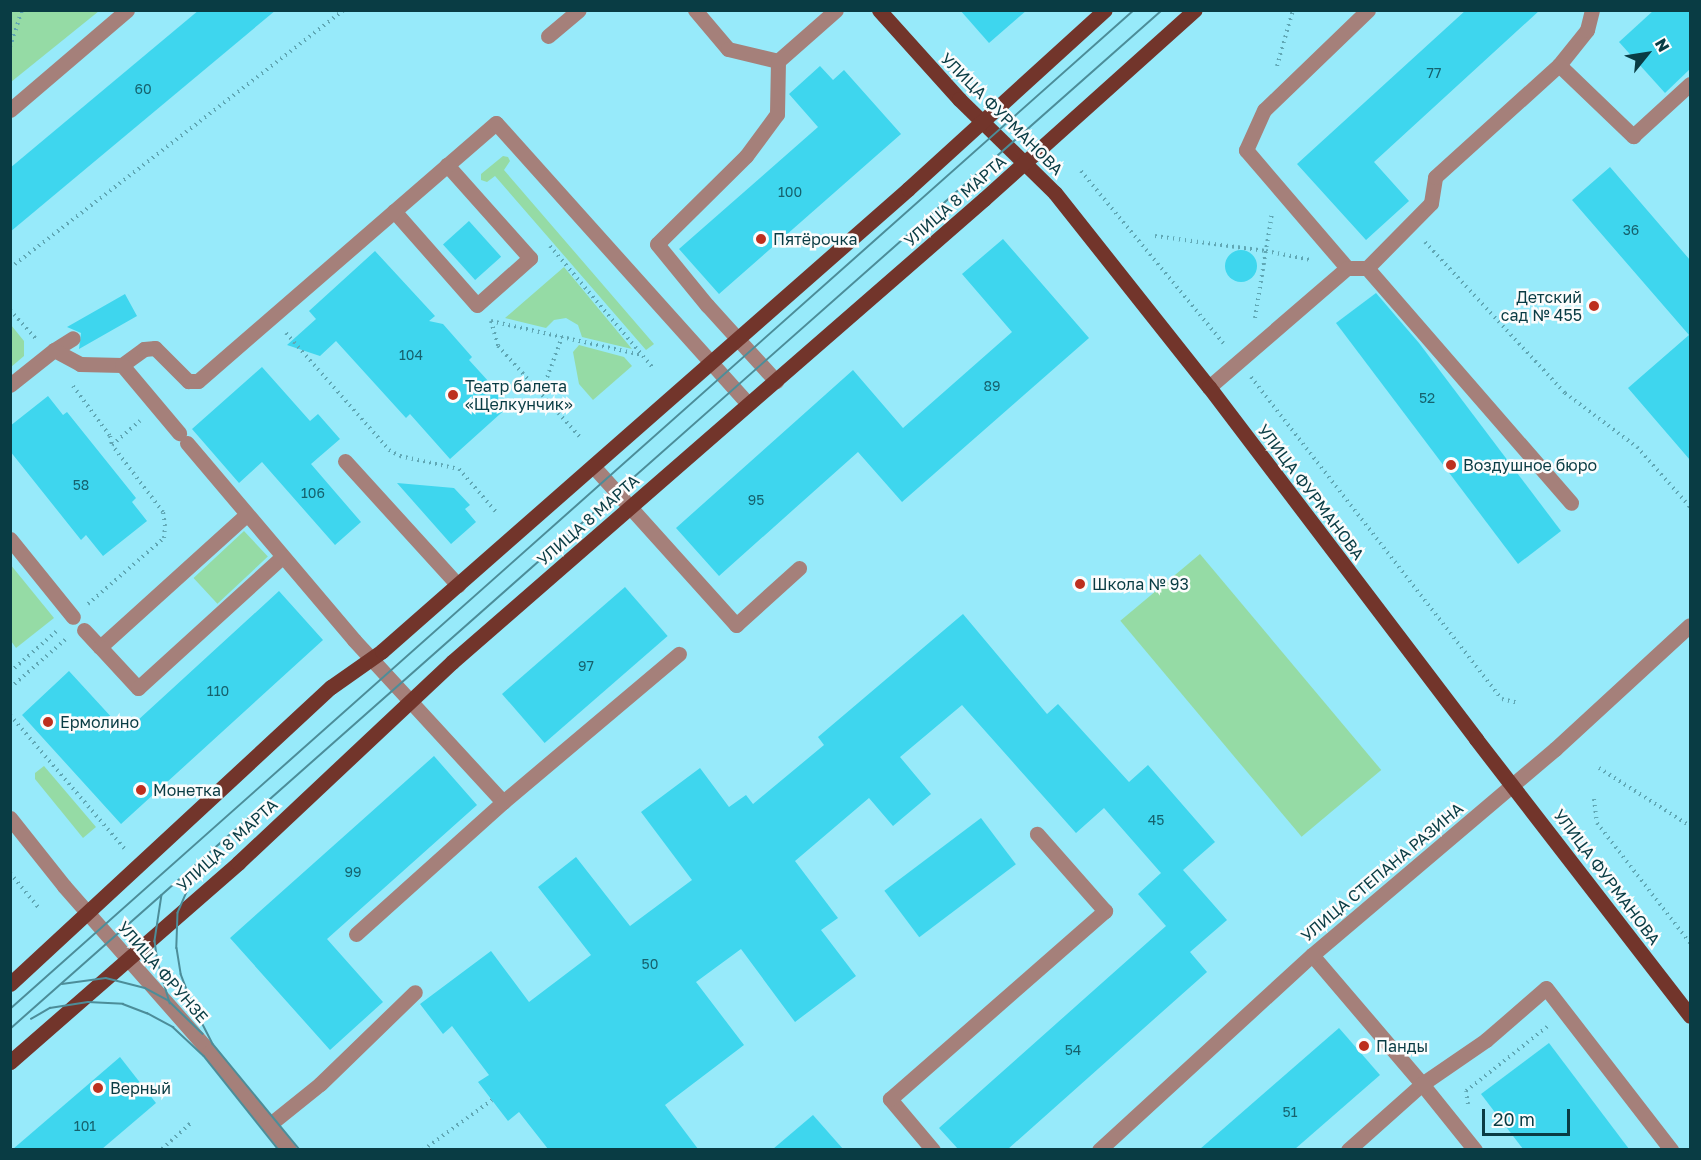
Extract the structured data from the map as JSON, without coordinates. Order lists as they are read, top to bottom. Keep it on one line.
{"streets":{"main road":["УЛИЦА ФУРМАНОВА","УЛИЦА 8 МАРТА"],"street":["УЛИЦА СТЕПАНА РАЗИНА","УЛИЦА ФРУНЗЕ"]},"crossings":[["УЛИЦА ФУРМАНОВА","УЛИЦА 8 МАРТА"],["УЛИЦА ФУРМАНОВА","УЛИЦА СТЕПАНА РАЗИНА"],["УЛИЦА 8 МАРТА","УЛИЦА ФРУНЗЕ"]],"places":["Пятёрочка","Детский сад № 455","Театр балета «Щелкунчик»","Воздушное бюро","Школа № 93","Ермолино","Монетка","Панды","Верный"],"house_numbers":["77","60","100","36","104","89","52","58","106","95","97","110","45","99","50","54","51","101"],"scale_bar":"20 m","north":"top right"}
